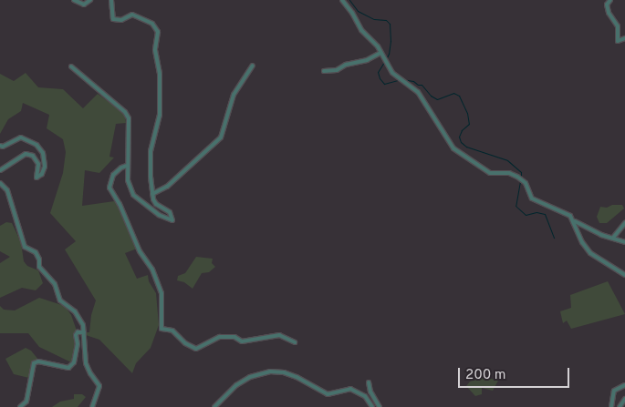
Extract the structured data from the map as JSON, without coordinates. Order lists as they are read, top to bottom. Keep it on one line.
{"scale_bar":"200 m"}
